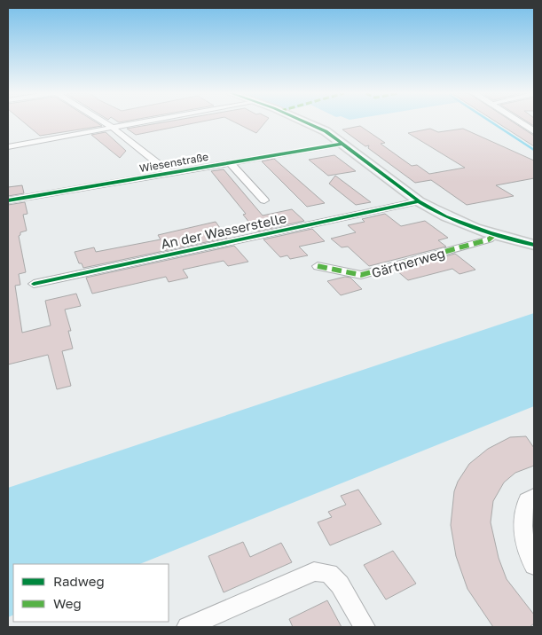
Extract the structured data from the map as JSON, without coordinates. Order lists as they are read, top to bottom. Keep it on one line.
{"streets":{"street":["Wiesenstraße","An der Wasserstelle","Gärtnerweg"]},"legend":["Radweg","Weg"]}
